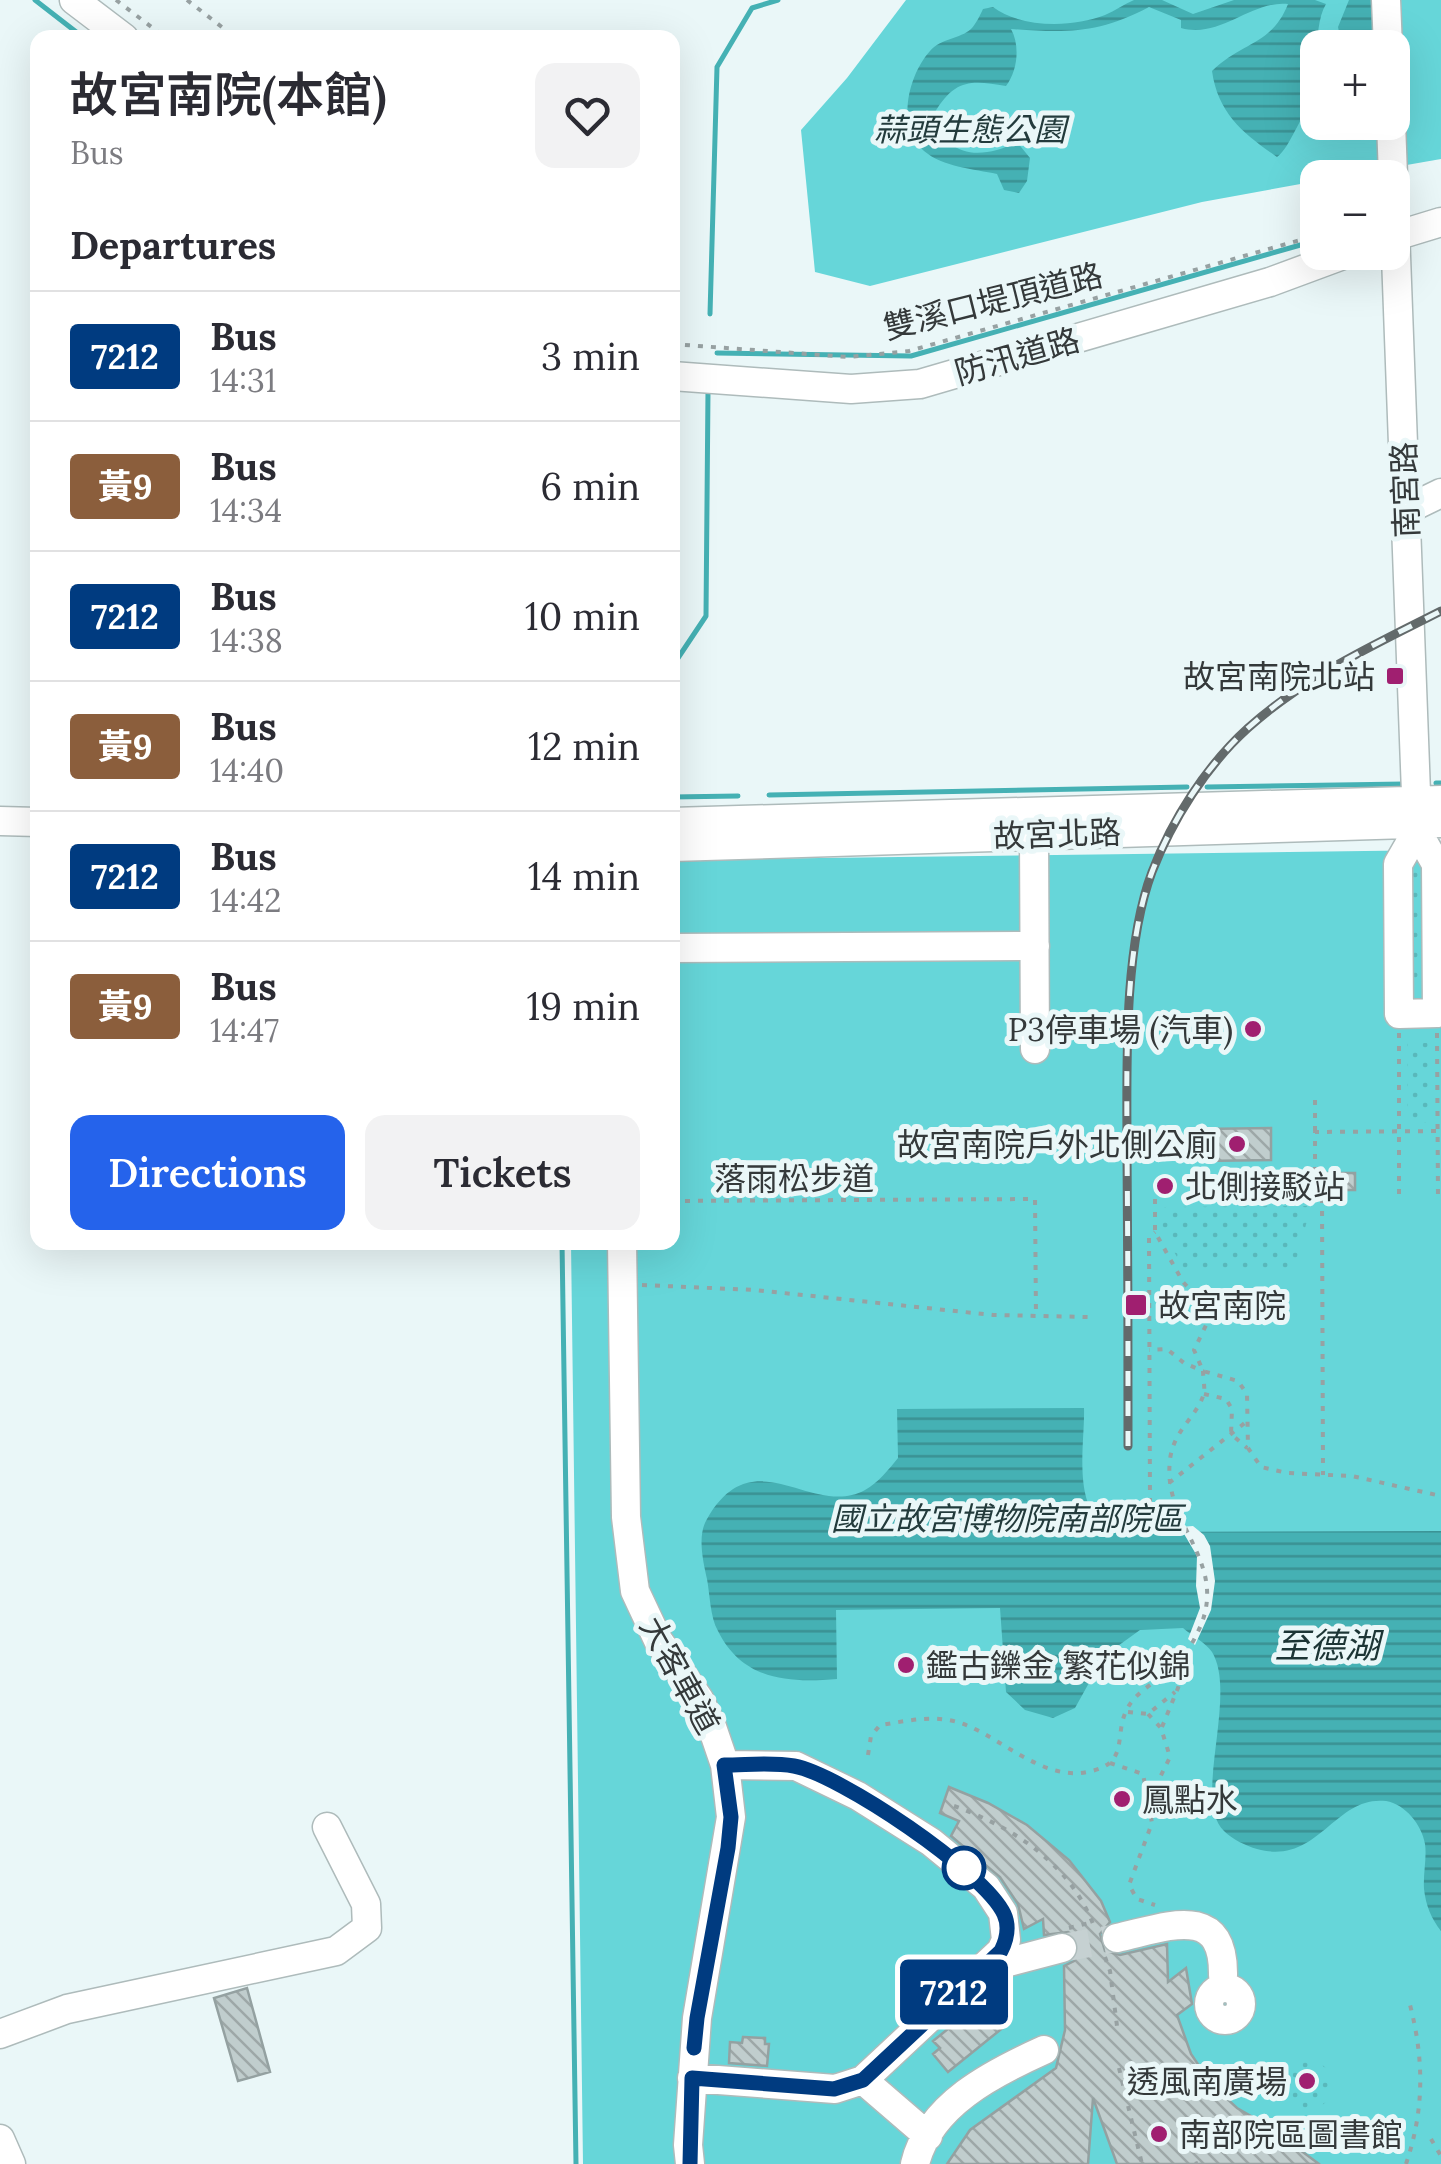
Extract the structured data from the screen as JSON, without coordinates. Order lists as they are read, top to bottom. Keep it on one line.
{"streets":{"street":["防汛道路","南宮路","故宮北路","大客車道"],"path":["雙溪口堤頂道路","落雨松步道"]},"crossings":[["南宮路","故宮北路"]],"water":["至德湖"],"parks":["蒜頭生態公園","國立故宮博物院南部院區"],"places":{"transit":["故宮南院北站","故宮南院"],"other":["P3停車場 (汽車)","故宮南院戶外北側公廁","北側接駁站","鑑古鑠金 繁花似錦","鳳點水","透風南廣場","南部院區圖書館"]},"lines":["bus line 7212"],"page":{"on_map":"7212","map_buttons":["+","−"],"heading":[["故宮南院(本館)","Bus"],"Departures"],"list":[{"mark":"7212","name":"Bus","note":"14:31","value":"3 min"},{"mark":"黃9","name":"Bus","note":"14:34","value":"6 min"},{"mark":"7212","name":"Bus","note":"14:38","value":"10 min"},{"mark":"黃9","name":"Bus","note":"14:40","value":"12 min"},{"mark":"7212","name":"Bus","note":"14:42","value":"14 min"},{"mark":"黃9","name":"Bus","note":"14:47","value":"19 min"}],"buttons":["Directions","Tickets"]}}
